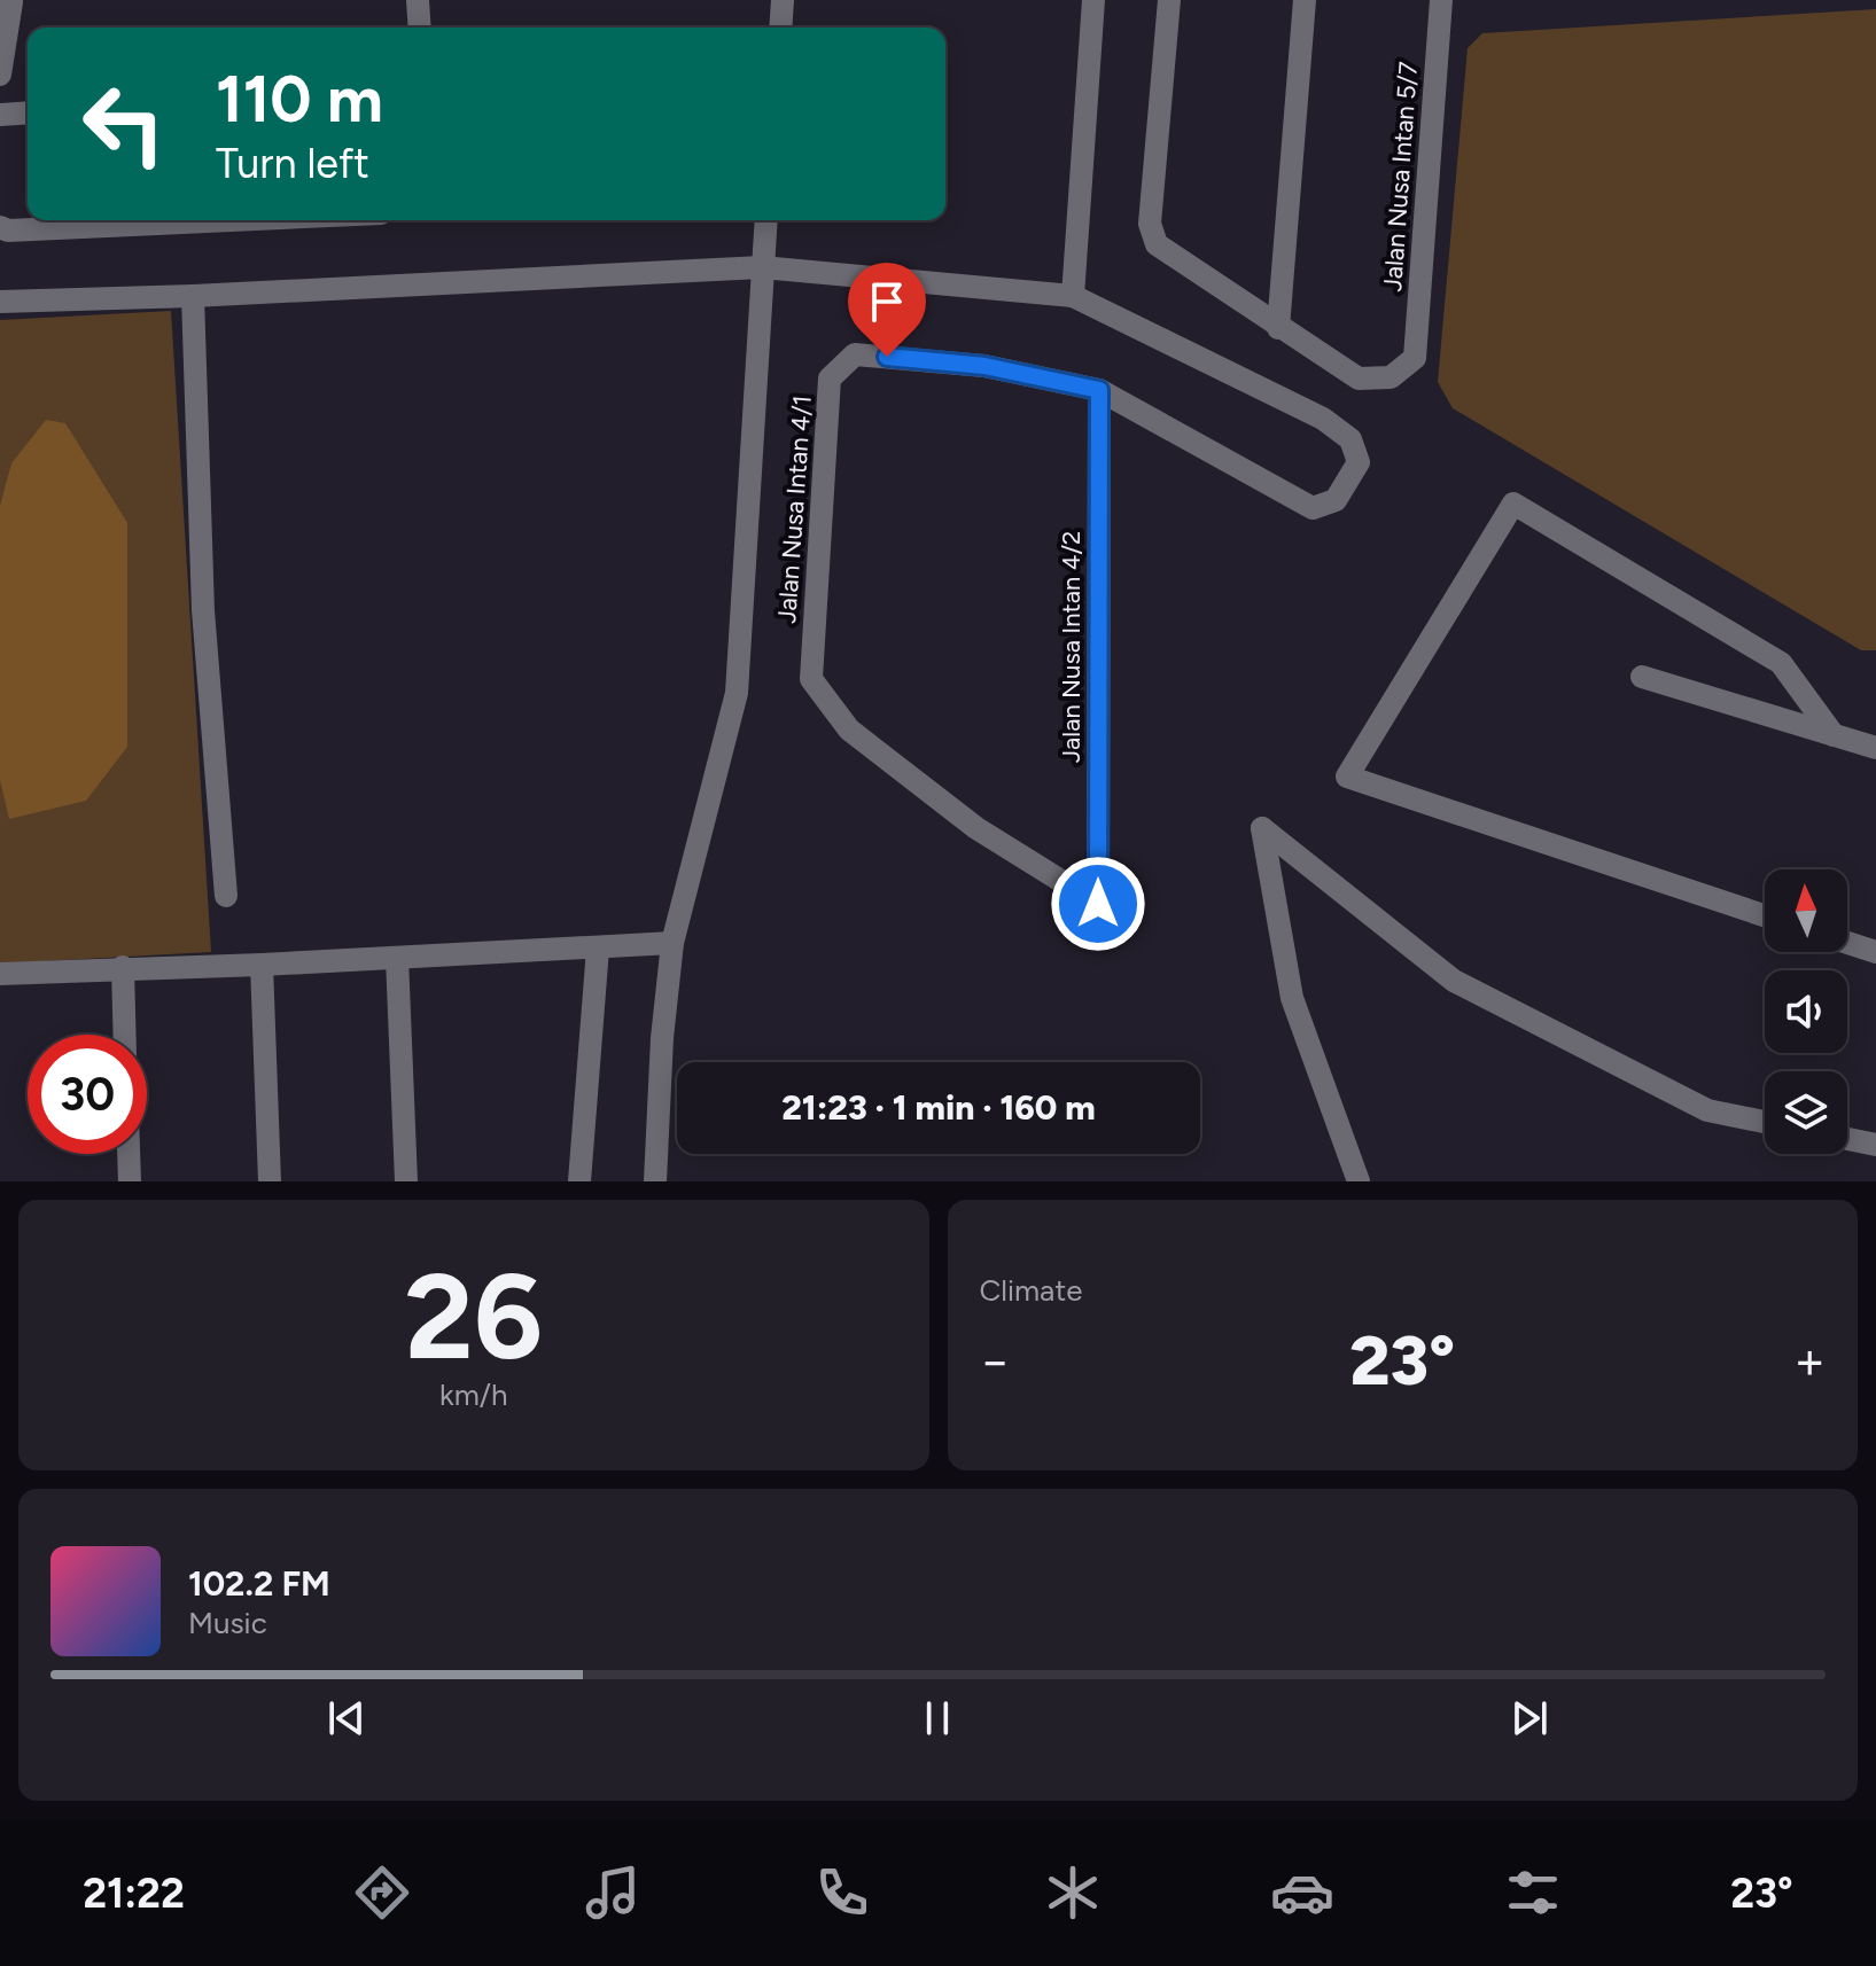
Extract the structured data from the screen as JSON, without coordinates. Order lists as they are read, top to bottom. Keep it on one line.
{"streets":{"street":["Jalan Nusa Intan 5/7","Jalan Nusa Intan 4/1","Jalan Nusa Intan 4/2"]},"crossings":[["Jalan Nusa Intan 4/1","Jalan Nusa Intan 4/2"]],"north":"top","page":{"turn":["110 m","Turn left"],"limit":"30","trip":"21:23 · 1 min · 160 m","tile":[["26","km/h"],"Climate"],"heat":["−","23°","+"],"song":["102.2 FM","Music"],"tabs":["21:22","23°"]}}
